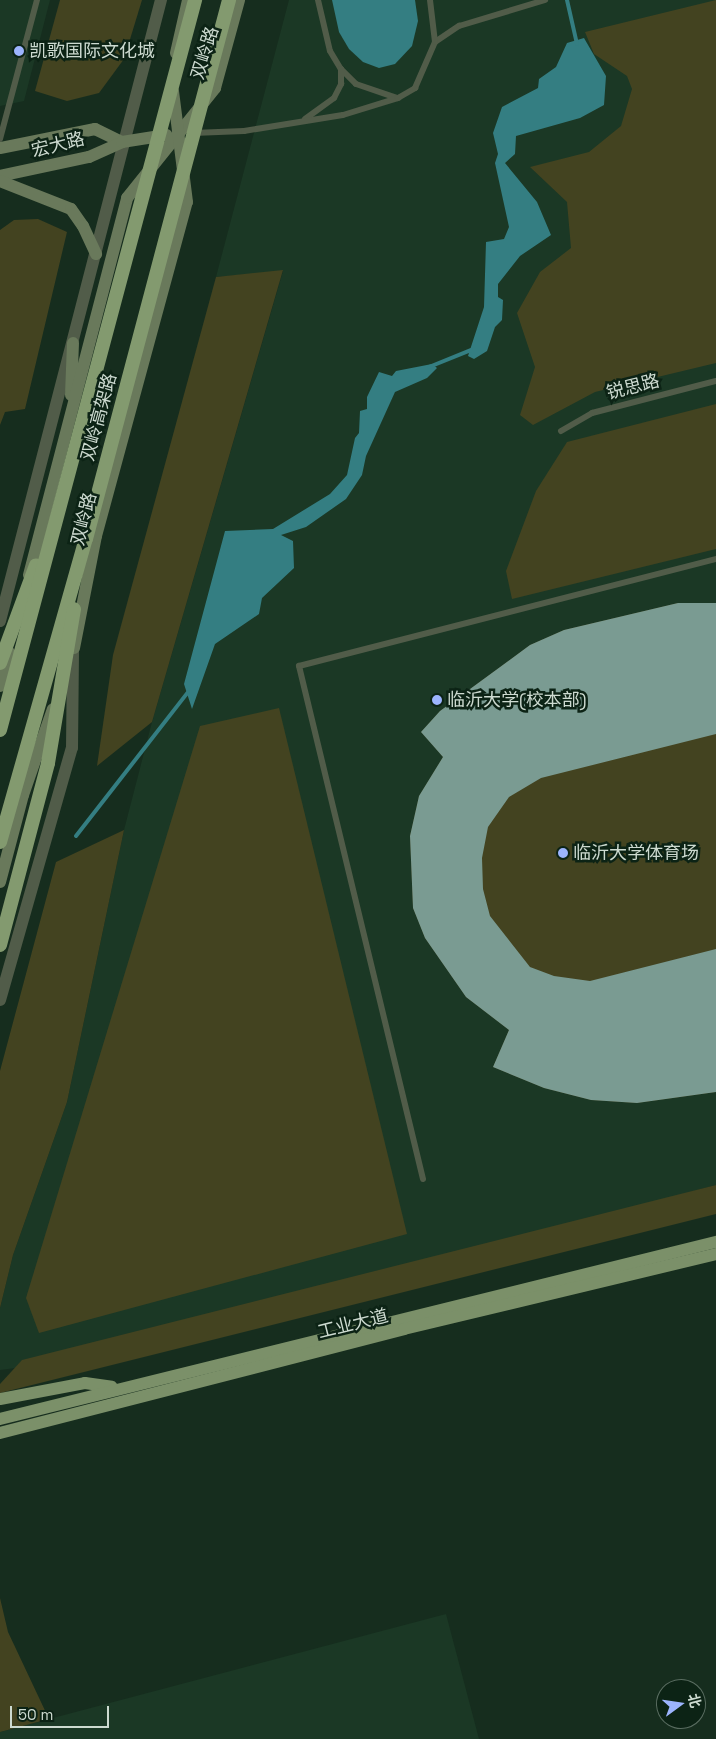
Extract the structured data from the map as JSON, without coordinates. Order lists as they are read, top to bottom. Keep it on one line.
{"streets":{"highway":["双岭高架路"],"main road":["双岭路","宏大路","工业大道"],"lane":["锐思路"]},"crossings":[["双岭路","宏大路"]],"places":["凯歌国际文化城","临沂大学(校本部)","临沂大学体育场"],"scale_bar":"50 m","north":"right"}
